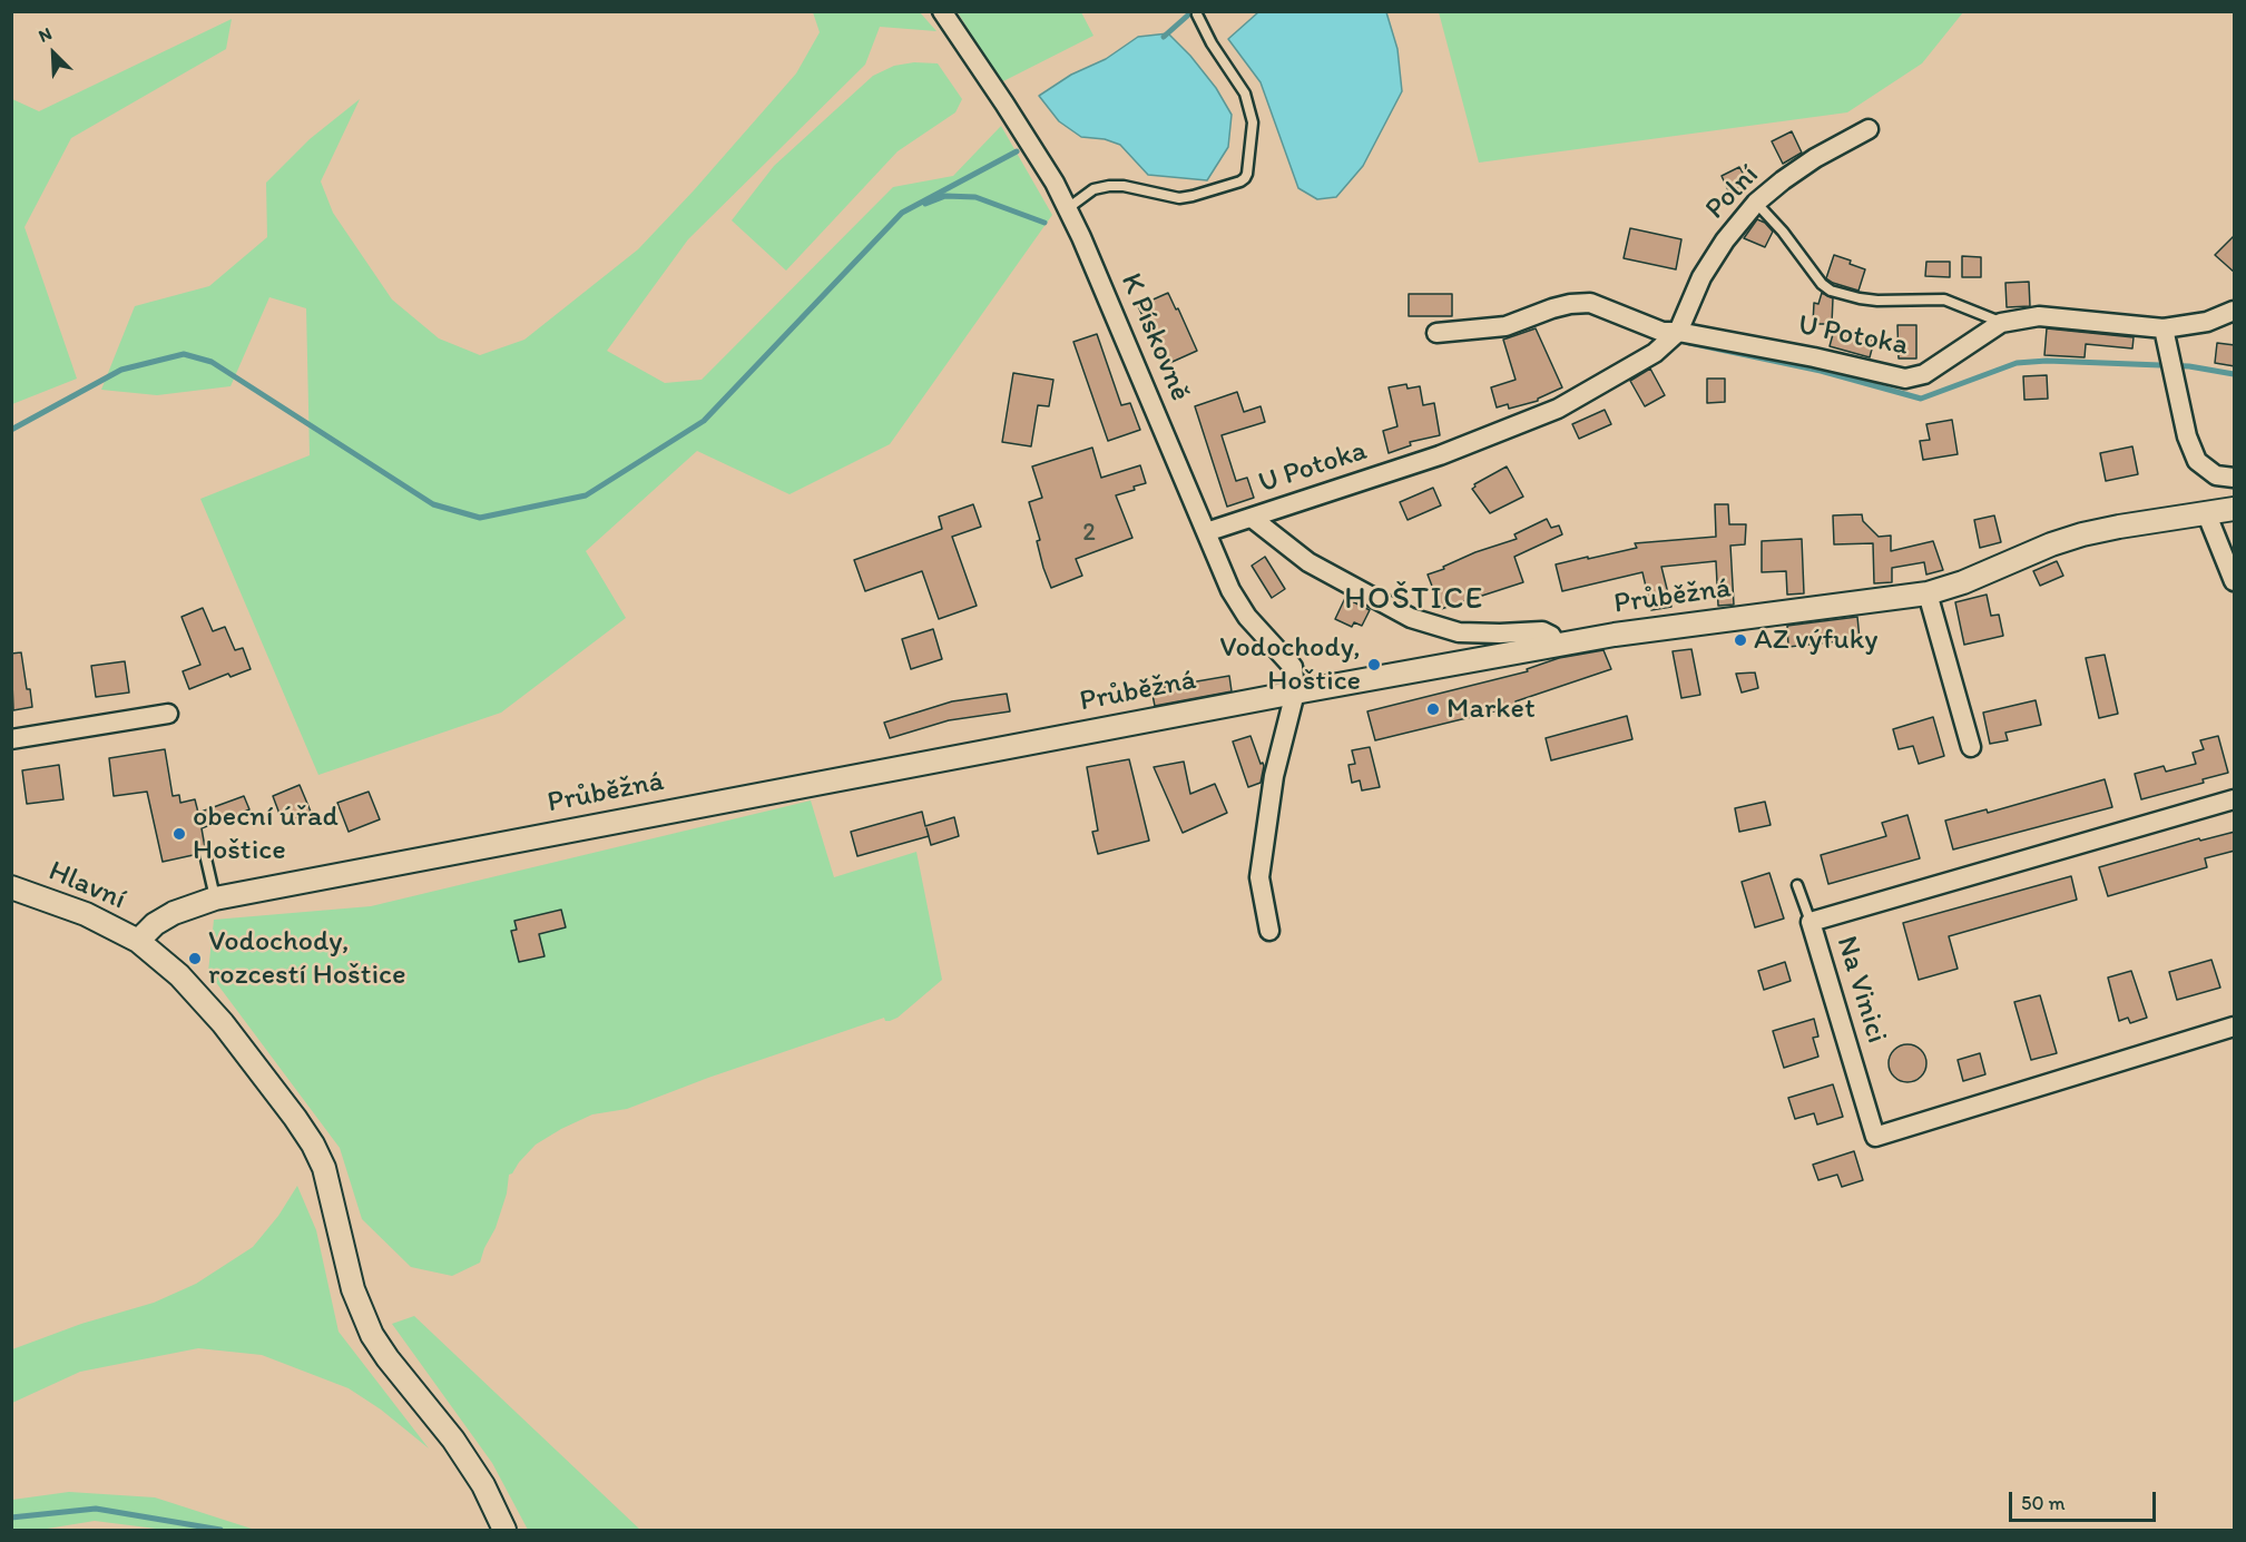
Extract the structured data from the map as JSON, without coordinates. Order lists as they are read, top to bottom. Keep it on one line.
{"streets":{"street":["Polní","U Potoka","K Pískovně","Průběžná","Hlavní","Na Vinici"]},"crossings":[["Polní","U Potoka"],["U Potoka","K Pískovně"],["U Potoka","Průběžná"],["K Pískovně","Průběžná"],["Průběžná","Hlavní"]],"districts":["HOŠTICE"],"places":["AZ výfuky","Vodochody, Hoštice","Market","obecní úřad Hoštice","Vodochody, rozcestí Hoštice"],"house_numbers":["2"],"scale_bar":"50 m","north":"top left"}
